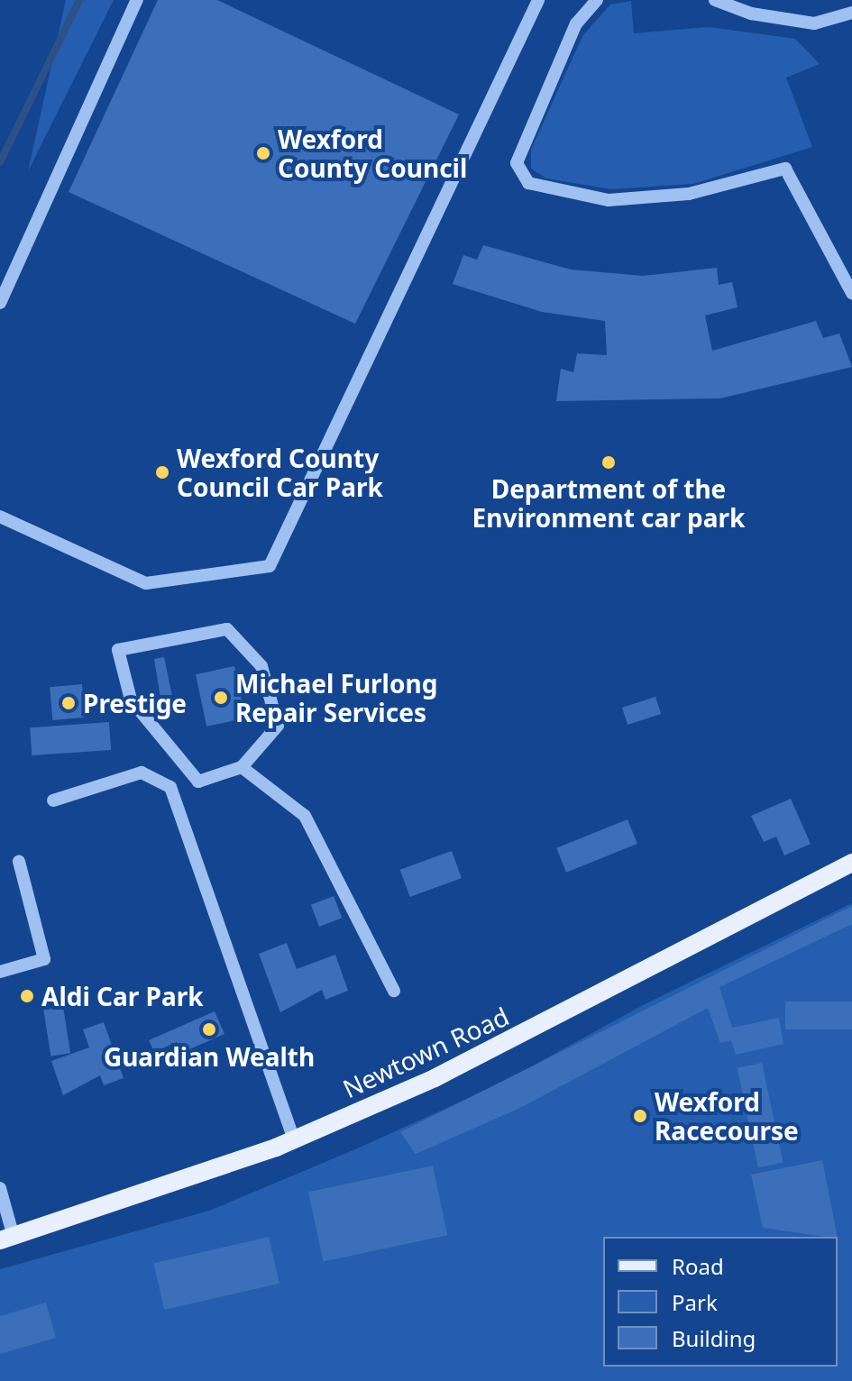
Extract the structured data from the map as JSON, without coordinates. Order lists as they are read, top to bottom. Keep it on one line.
{"streets":{"main road":["Newtown Road"]},"places":["Wexford County Council","Department of the Environment car park","Wexford County Council Car Park","Michael Furlong Repair Services","Prestige","Aldi Car Park","Guardian Wealth","Wexford Racecourse"],"legend":["Road","Park","Building"]}
